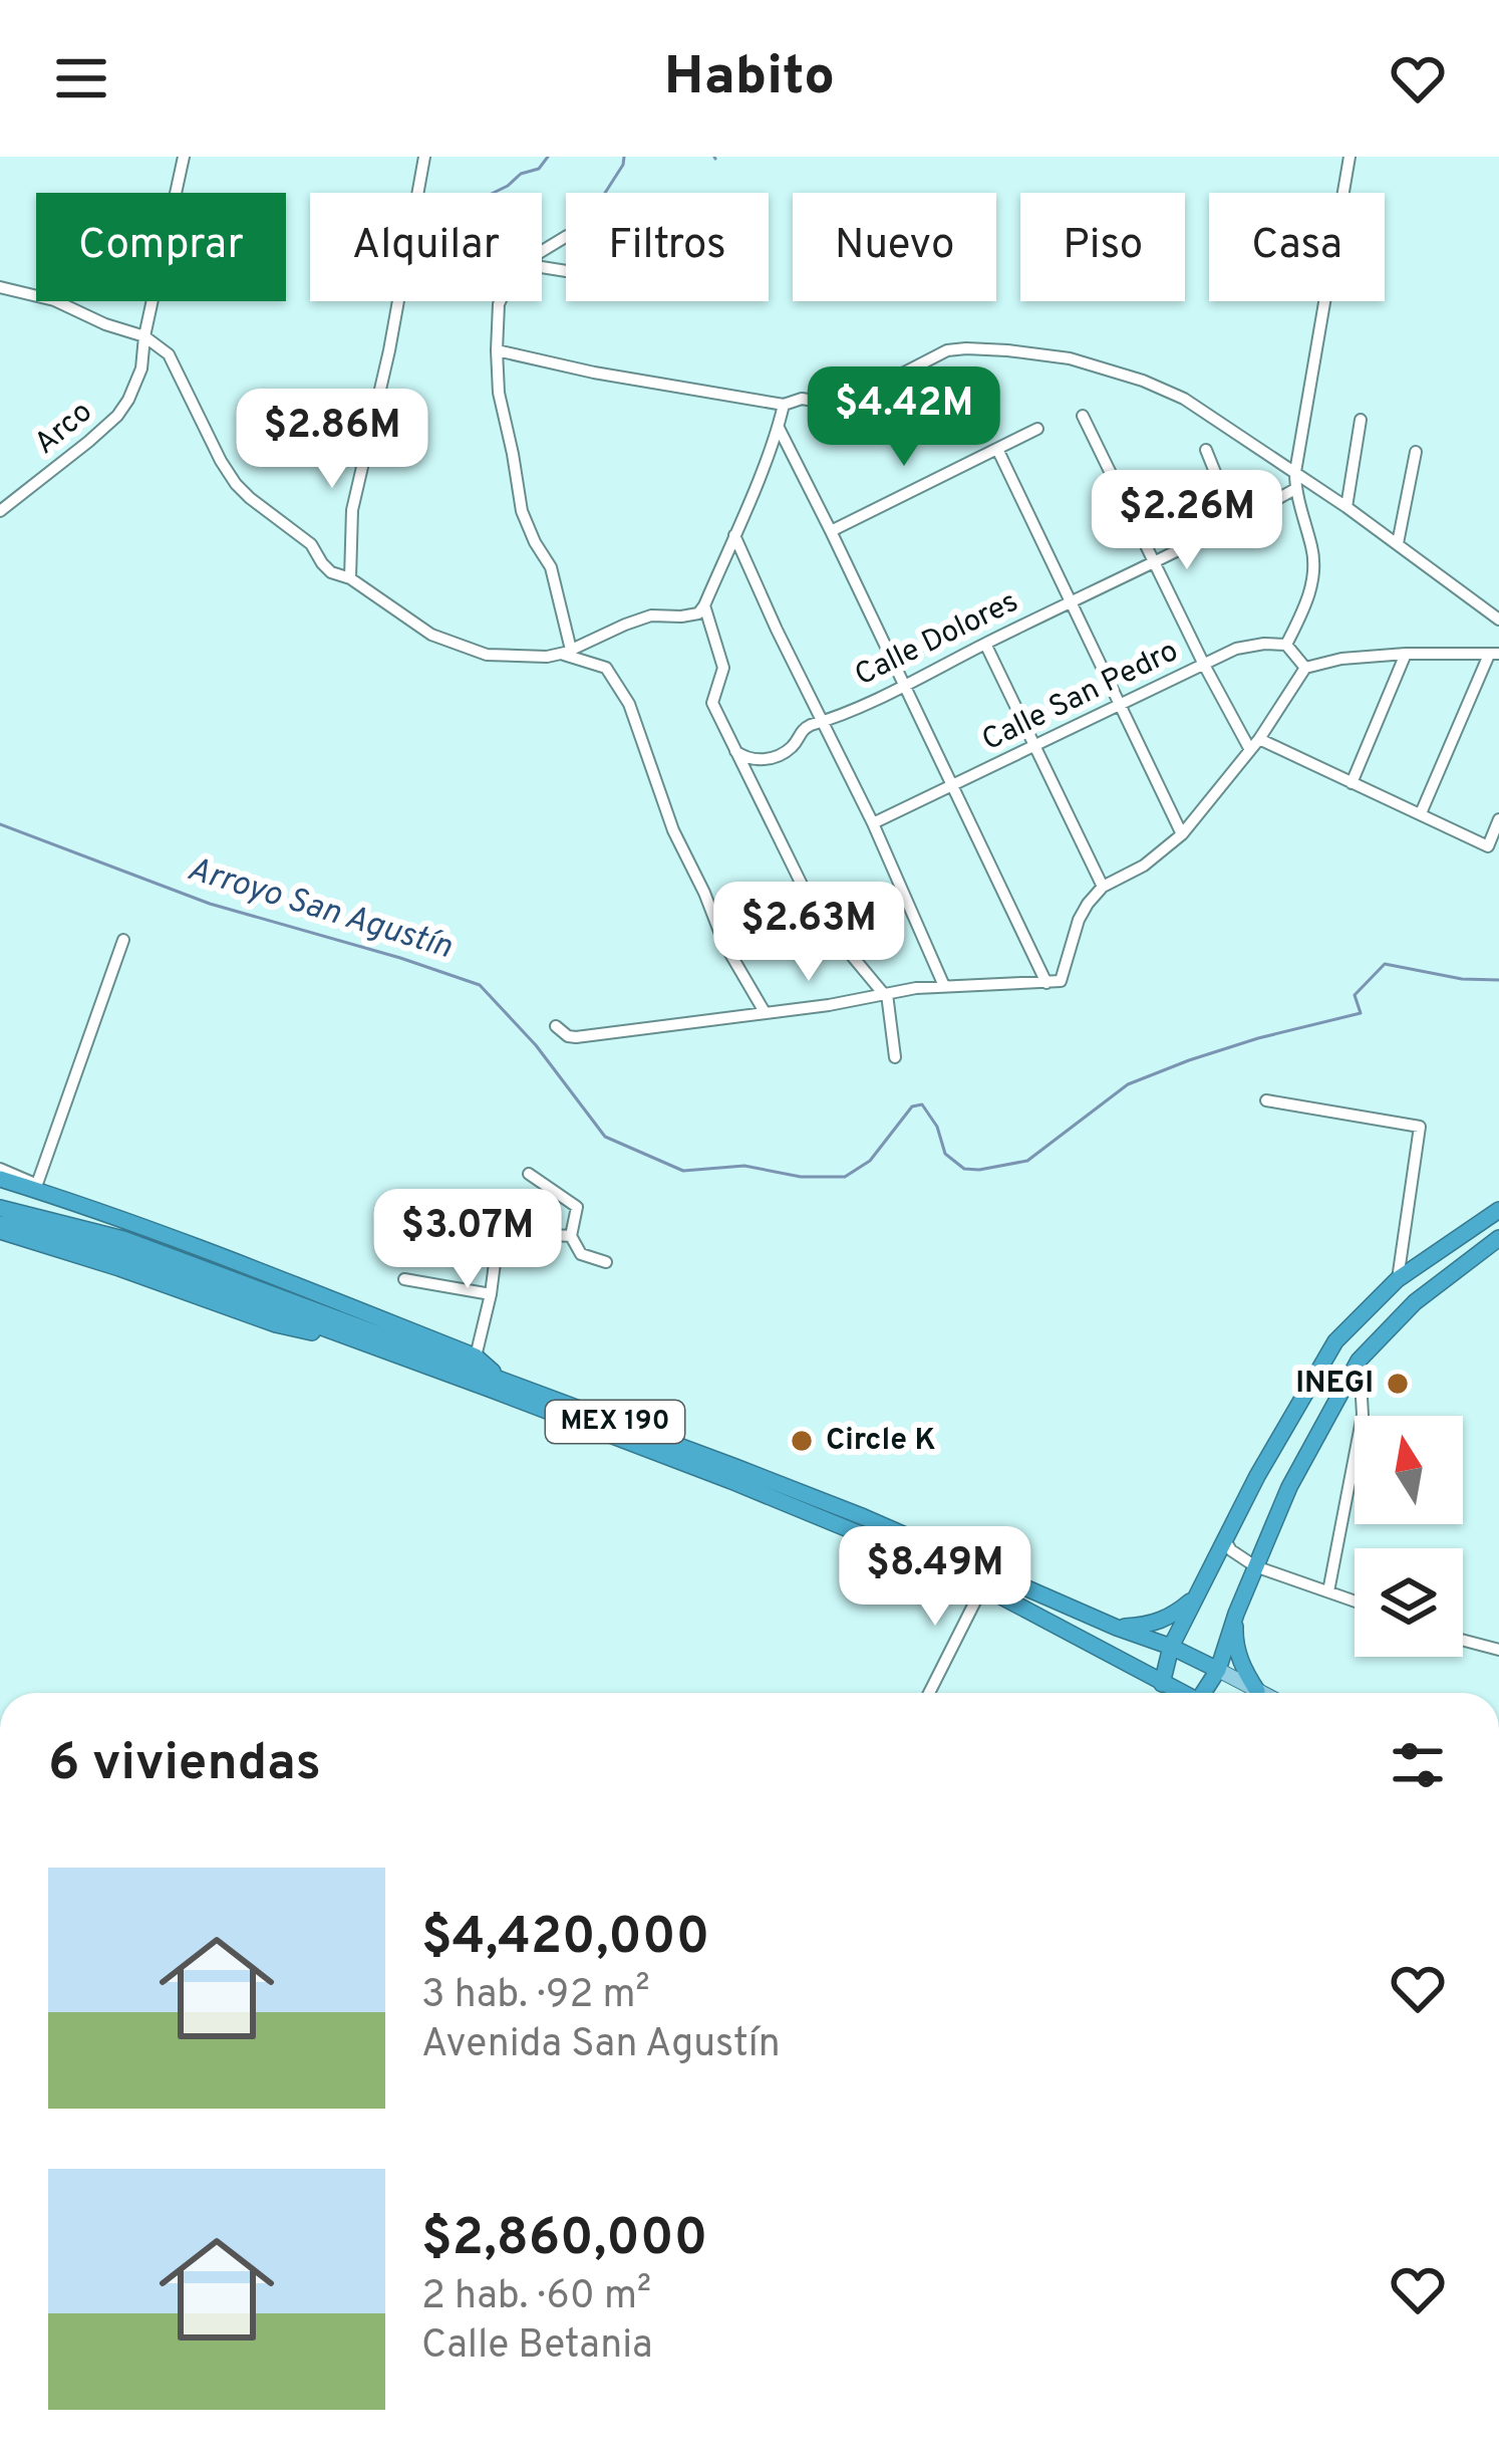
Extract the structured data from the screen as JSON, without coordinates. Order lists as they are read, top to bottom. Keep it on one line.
{"streets":{"highway":["MEX 190"],"street":["Arco","Calle Dolores","Calle San Pedro"]},"water":["Arroyo San Agustín"],"places":["INEGI","Circle K"],"north":"top","page":{"header":"Habito","chip":["Comprar","Alquilar","Filtros","Nuevo","Piso","Casa"],"price":["$4.42M","$2.86M","$2.26M","$2.63M","$3.07M","$8.49M"],"heading":"6 viviendas","list":[{"name":"$4,420,000","note":"3 hab. · 92 m² · Avenida San Agustín"},{"name":"$2,860,000","note":"2 hab. · 60 m² · Calle Betania"}]}}
